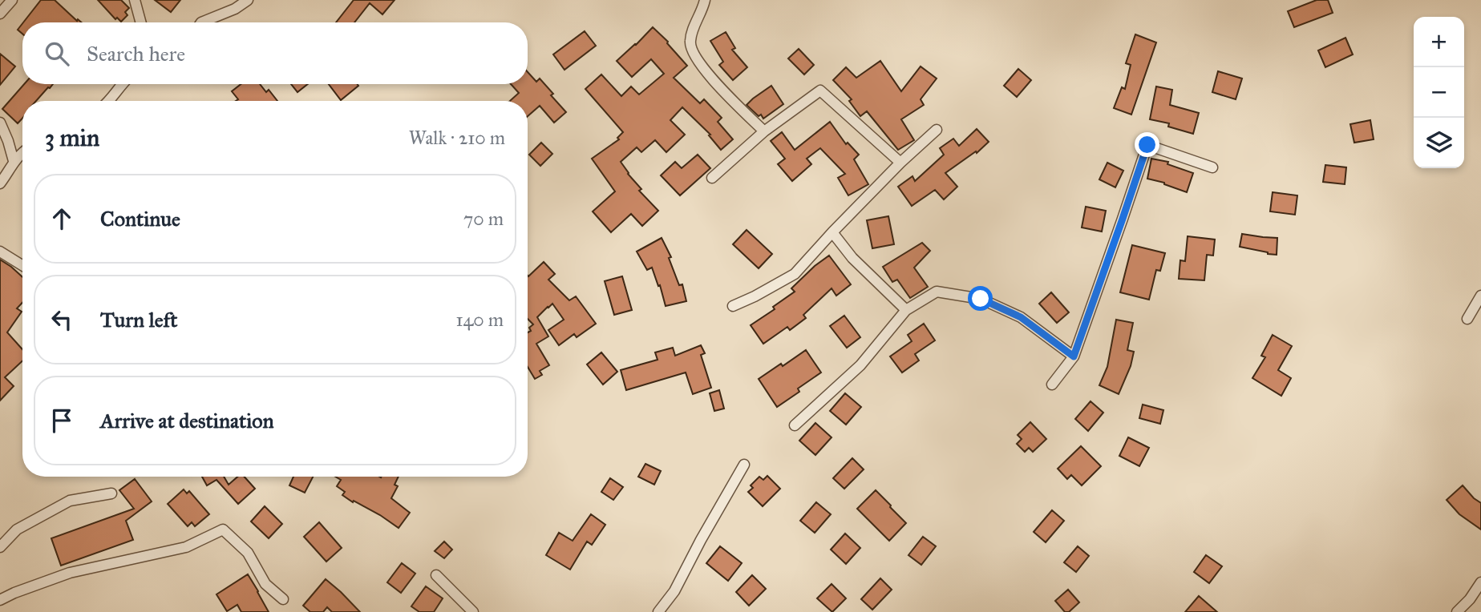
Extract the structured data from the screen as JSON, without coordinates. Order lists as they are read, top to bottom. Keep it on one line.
{"page":{"map_buttons":["+","−"],"search":"Search here","heading":["3 min","Walk · 210 m"],"list":[["Continue","70 m"],["Turn left","140 m"],"Arrive at destination"]}}
